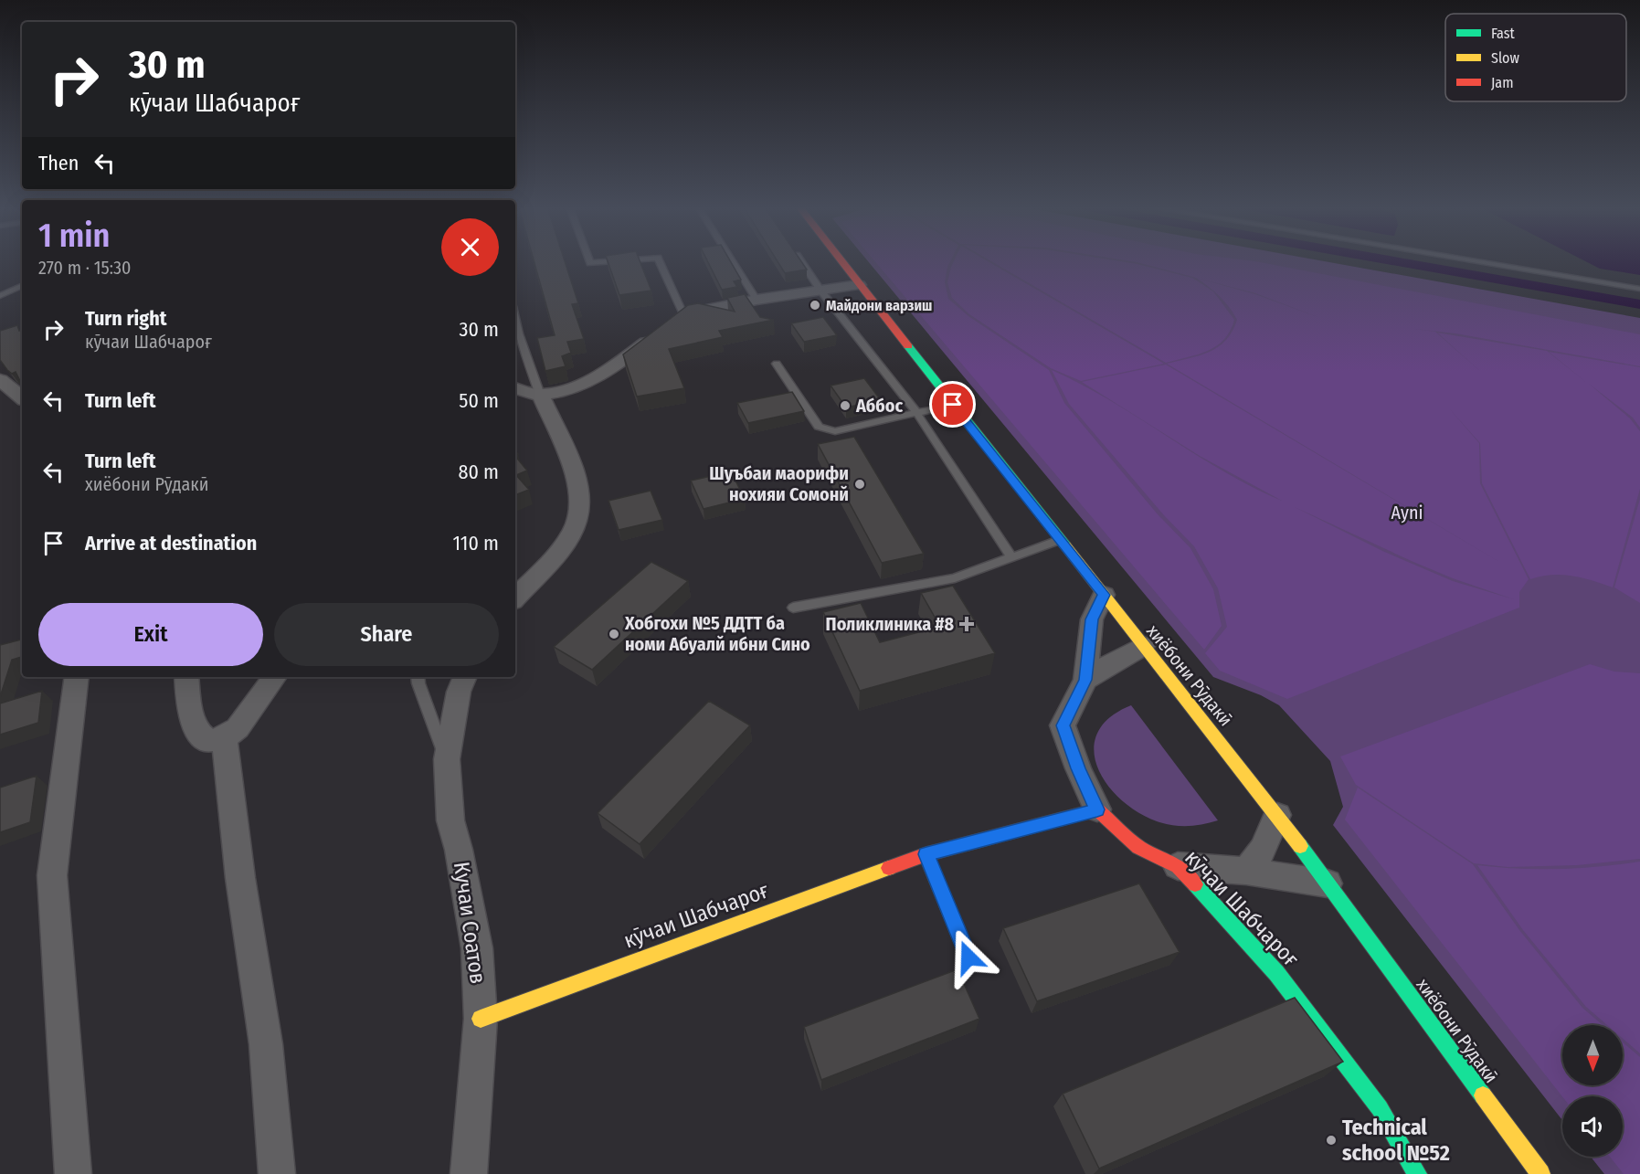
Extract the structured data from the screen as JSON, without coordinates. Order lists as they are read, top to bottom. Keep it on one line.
{"streets":{"main road":["хиёбони Рӯдакӣ","кӯчаи Шабчароғ"],"street":["Кучаи Соатов"]},"crossings":[["кӯчаи Шабчароғ","Кучаи Соатов"]],"parks":["Ayni"],"places":{"other":["Майдони варзиш","Аббос","Шуъбаи маорифи нохияи Сомонй","Хобгохи №5 ДДТТ ба номи Абуалй ибни Сино","Technical school №52"],"health":["Поликлиника #8"]},"legend":["Fast","Slow","Jam"],"north":"bottom","page":{"turn":["30 m","кӯчаи Шабчароғ"],"then":"Then","heading":["1 min","270 m · 15:30"],"list":[{"name":"Turn right","note":"кӯчаи Шабчароғ","value":"30 m"},{"name":"Turn left","value":"50 m"},{"name":"Turn left","note":"хиёбони Рӯдакӣ","value":"80 m"},{"name":"Arrive at destination","value":"110 m"}],"buttons":["Exit","Share"]}}
